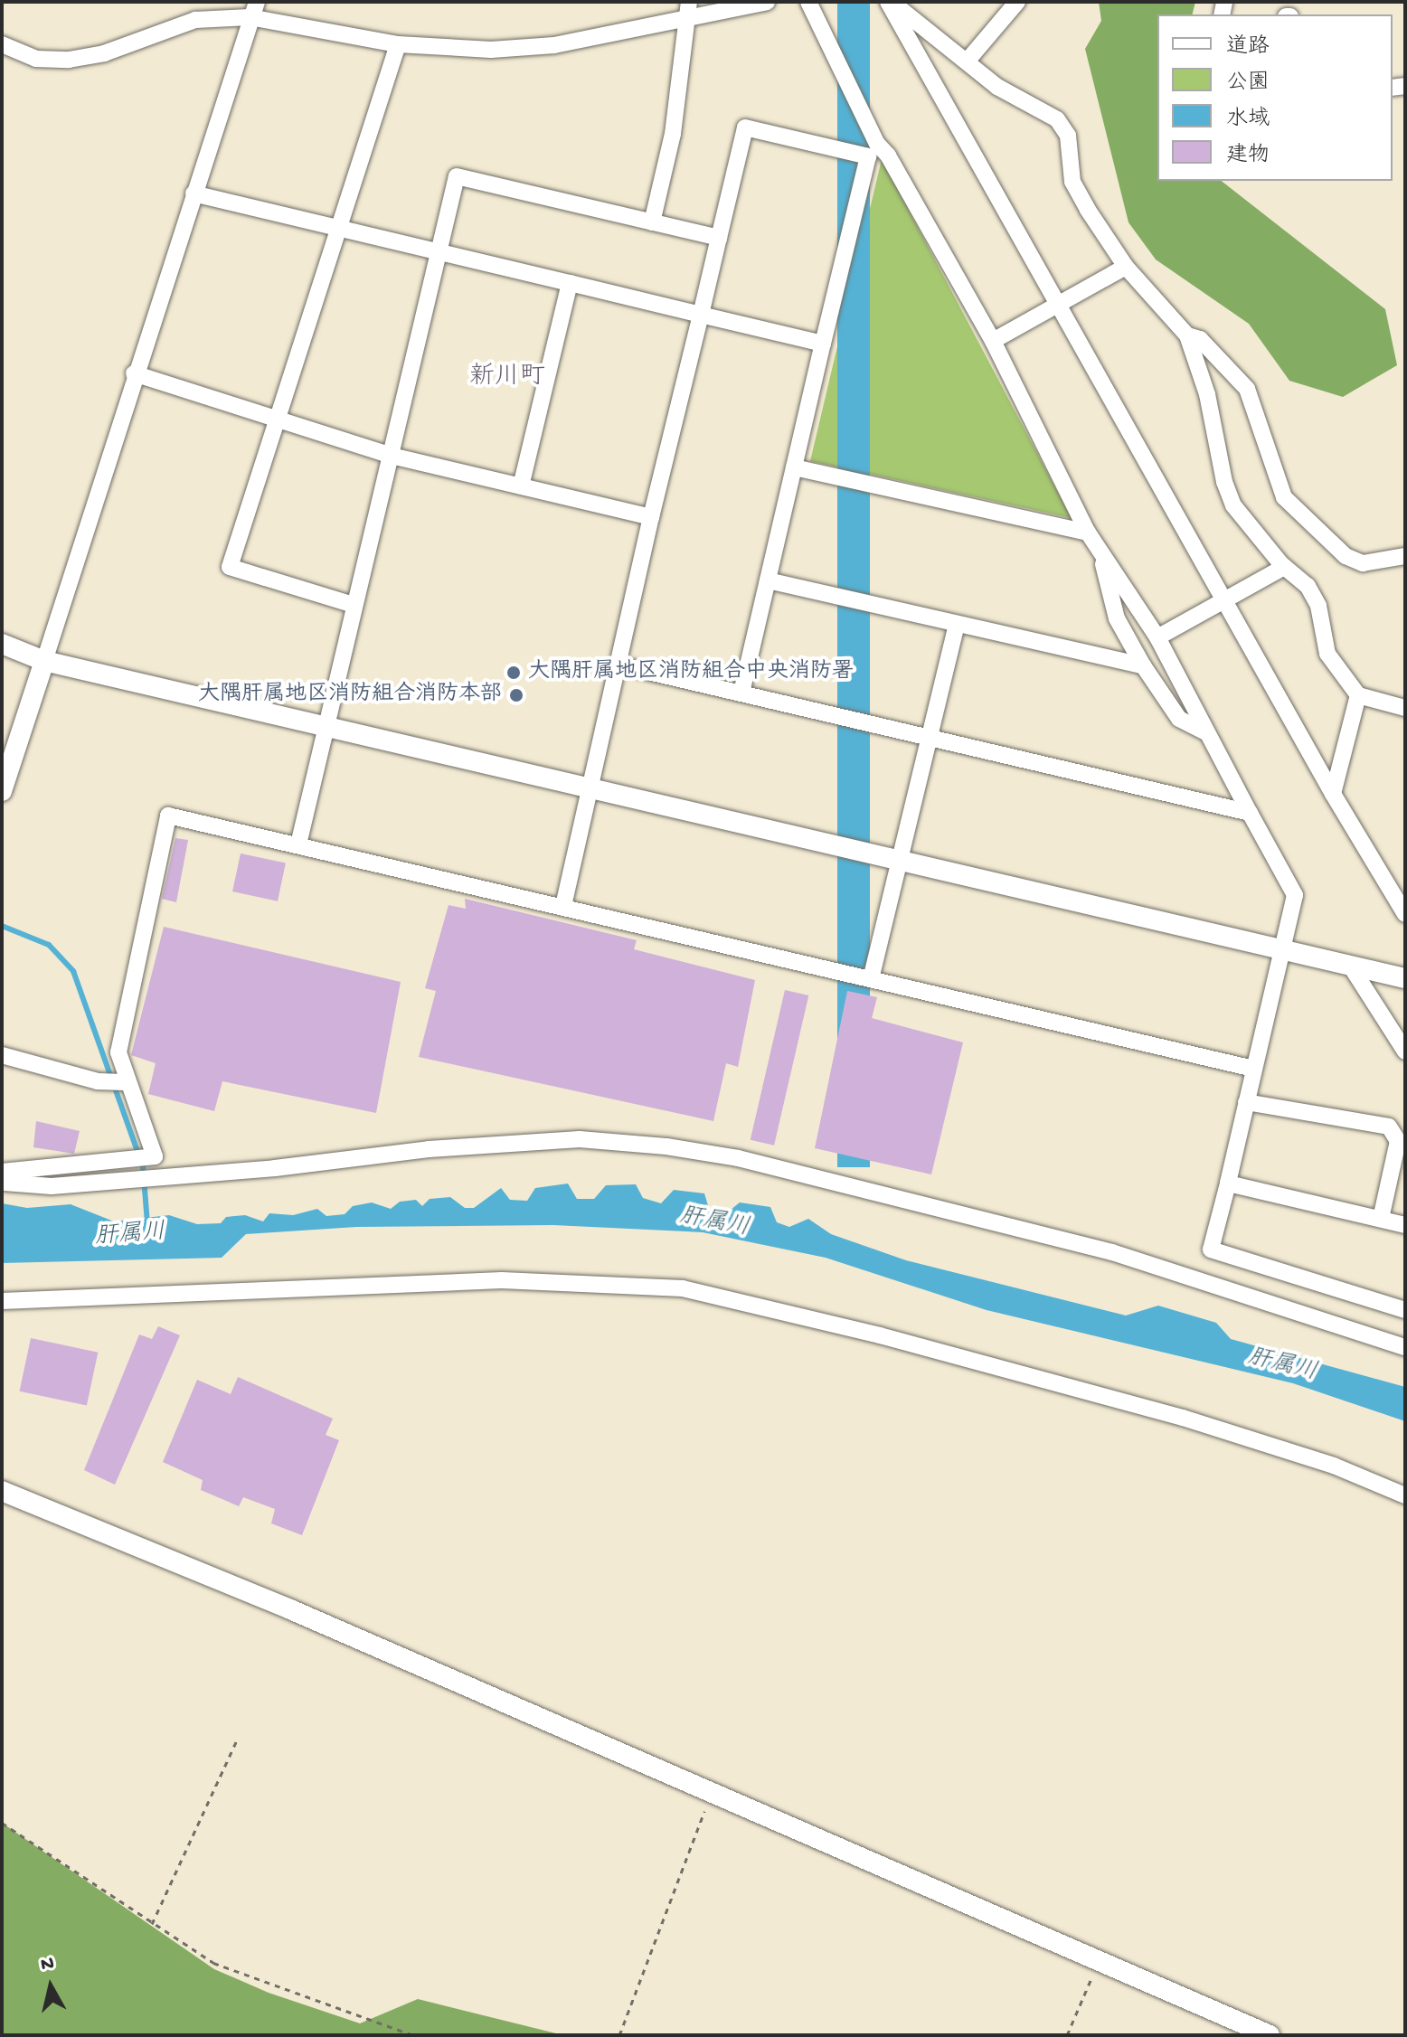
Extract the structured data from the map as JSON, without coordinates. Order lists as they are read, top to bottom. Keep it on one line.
{"districts":["新川町"],"water":["肝属川"],"places":["大隅肝属地区消防組合中央消防署","大隅肝属地区消防組合消防本部"],"legend":["道路","公園","水域","建物"],"north":"top"}
